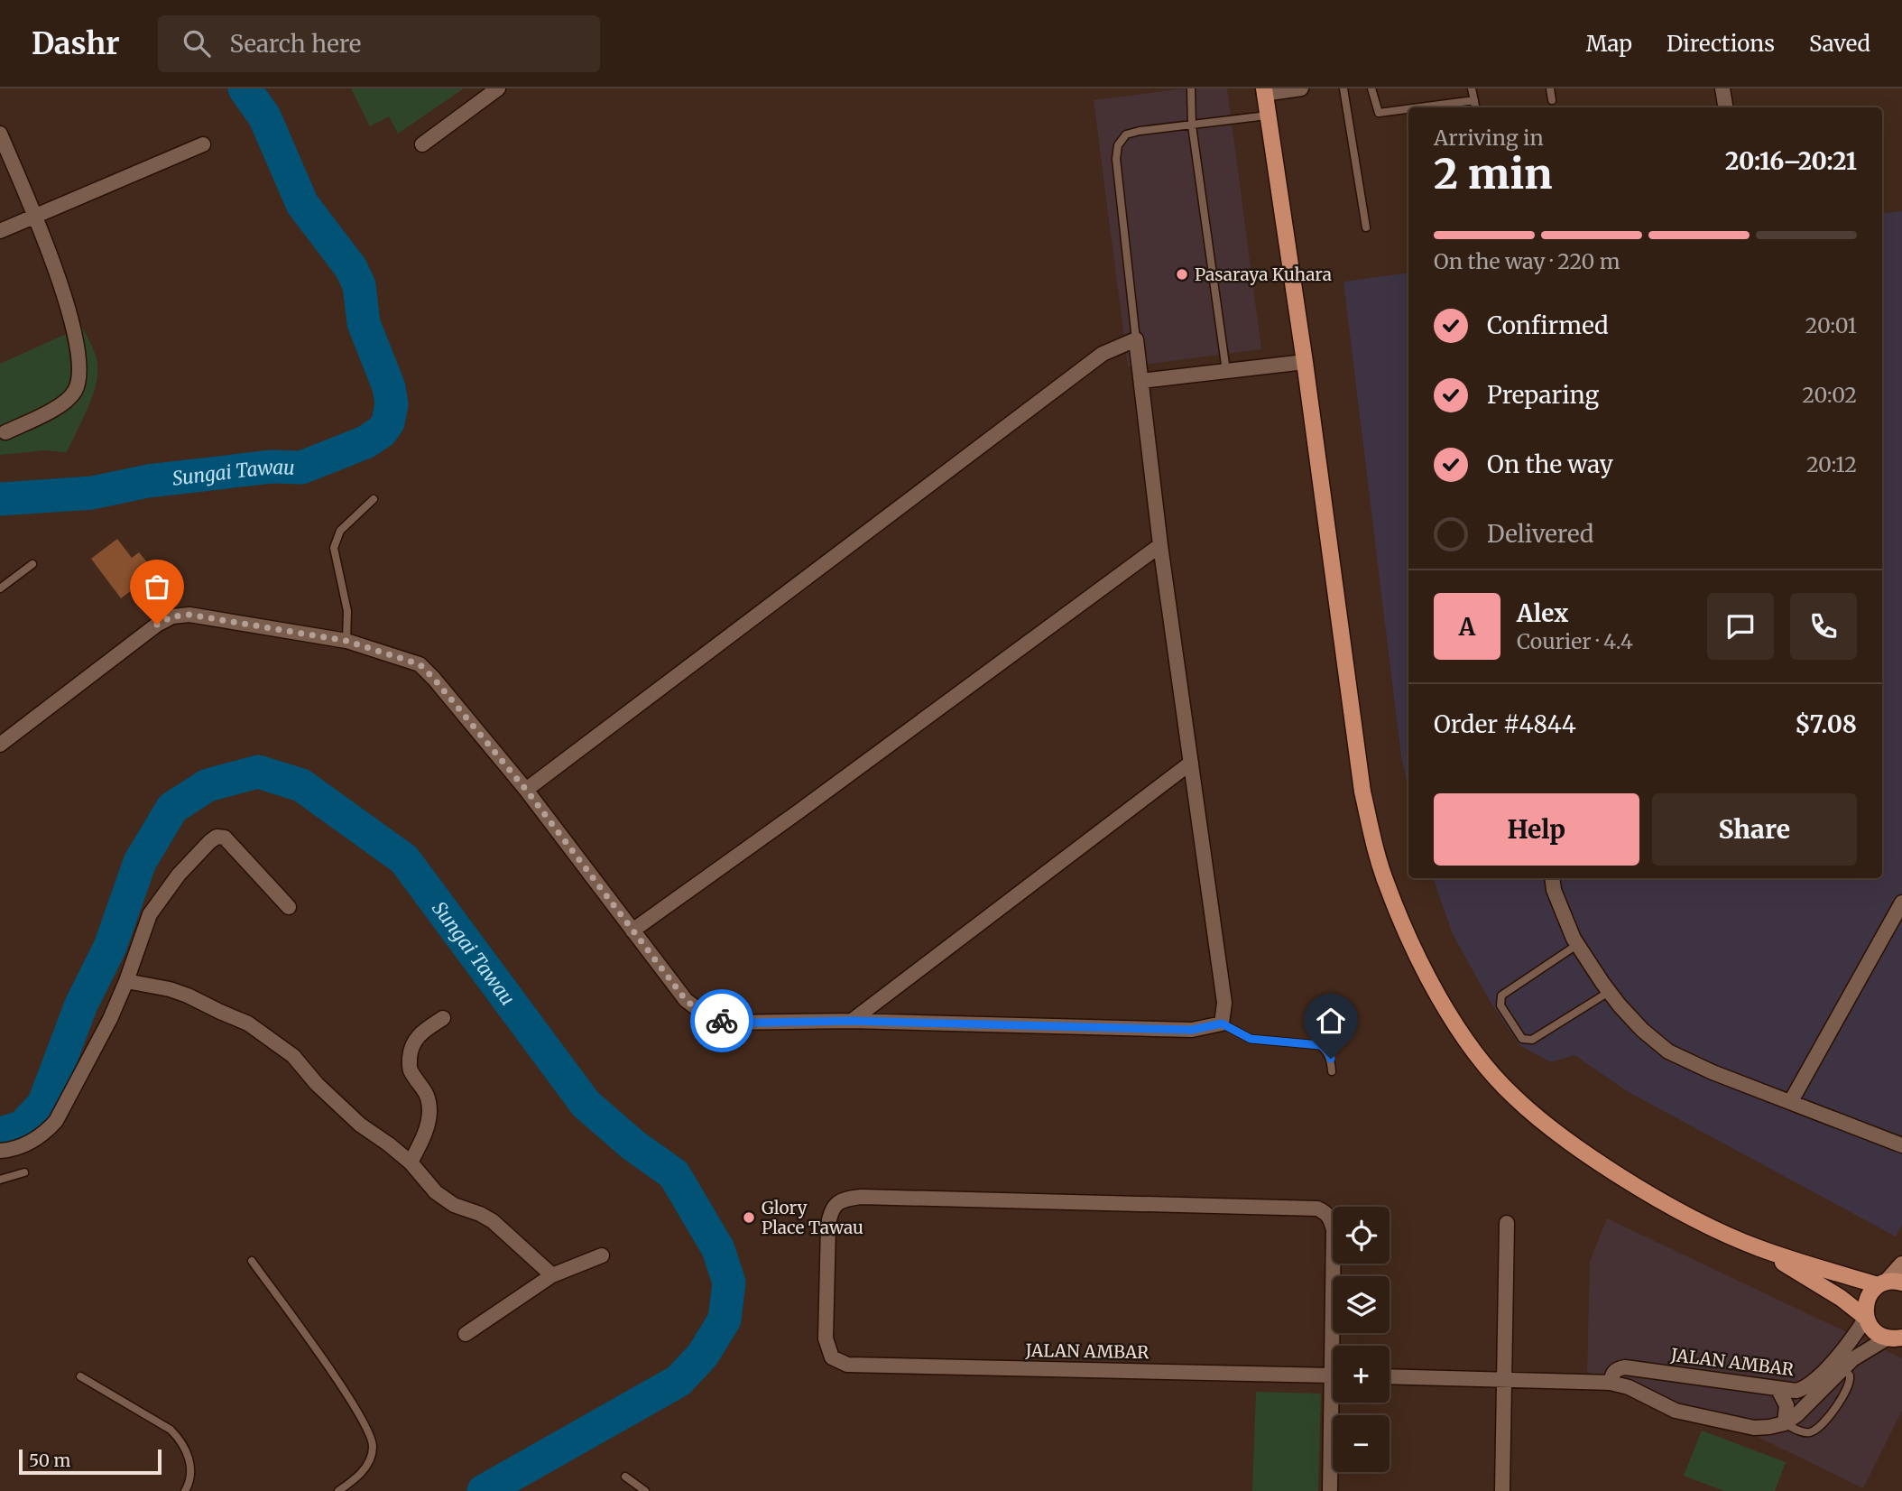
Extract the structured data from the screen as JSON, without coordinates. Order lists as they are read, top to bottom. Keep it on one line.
{"streets":{"street":["JALAN AMBAR"]},"water":["Sungai Tawau"],"places":["Pasaraya Kuhara","Glory Place Tawau"],"scale_bar":"50 m","page":{"header":"Dashr","search":"Search here","nav":["Map","Directions","Saved"],"heading":["2 min","Arriving in","20:16–20:21"],"panel":["Alex","Courier · 4.4","Order #4844","$7.08"],"bar":"On the way · 220 m","list":[["Confirmed","20:01"],["Preparing","20:02"],["On the way","20:12"],"Delivered"],"round":"A","buttons":["Help","Share"],"map_buttons":["+","−"],"scale":"50 m"}}
